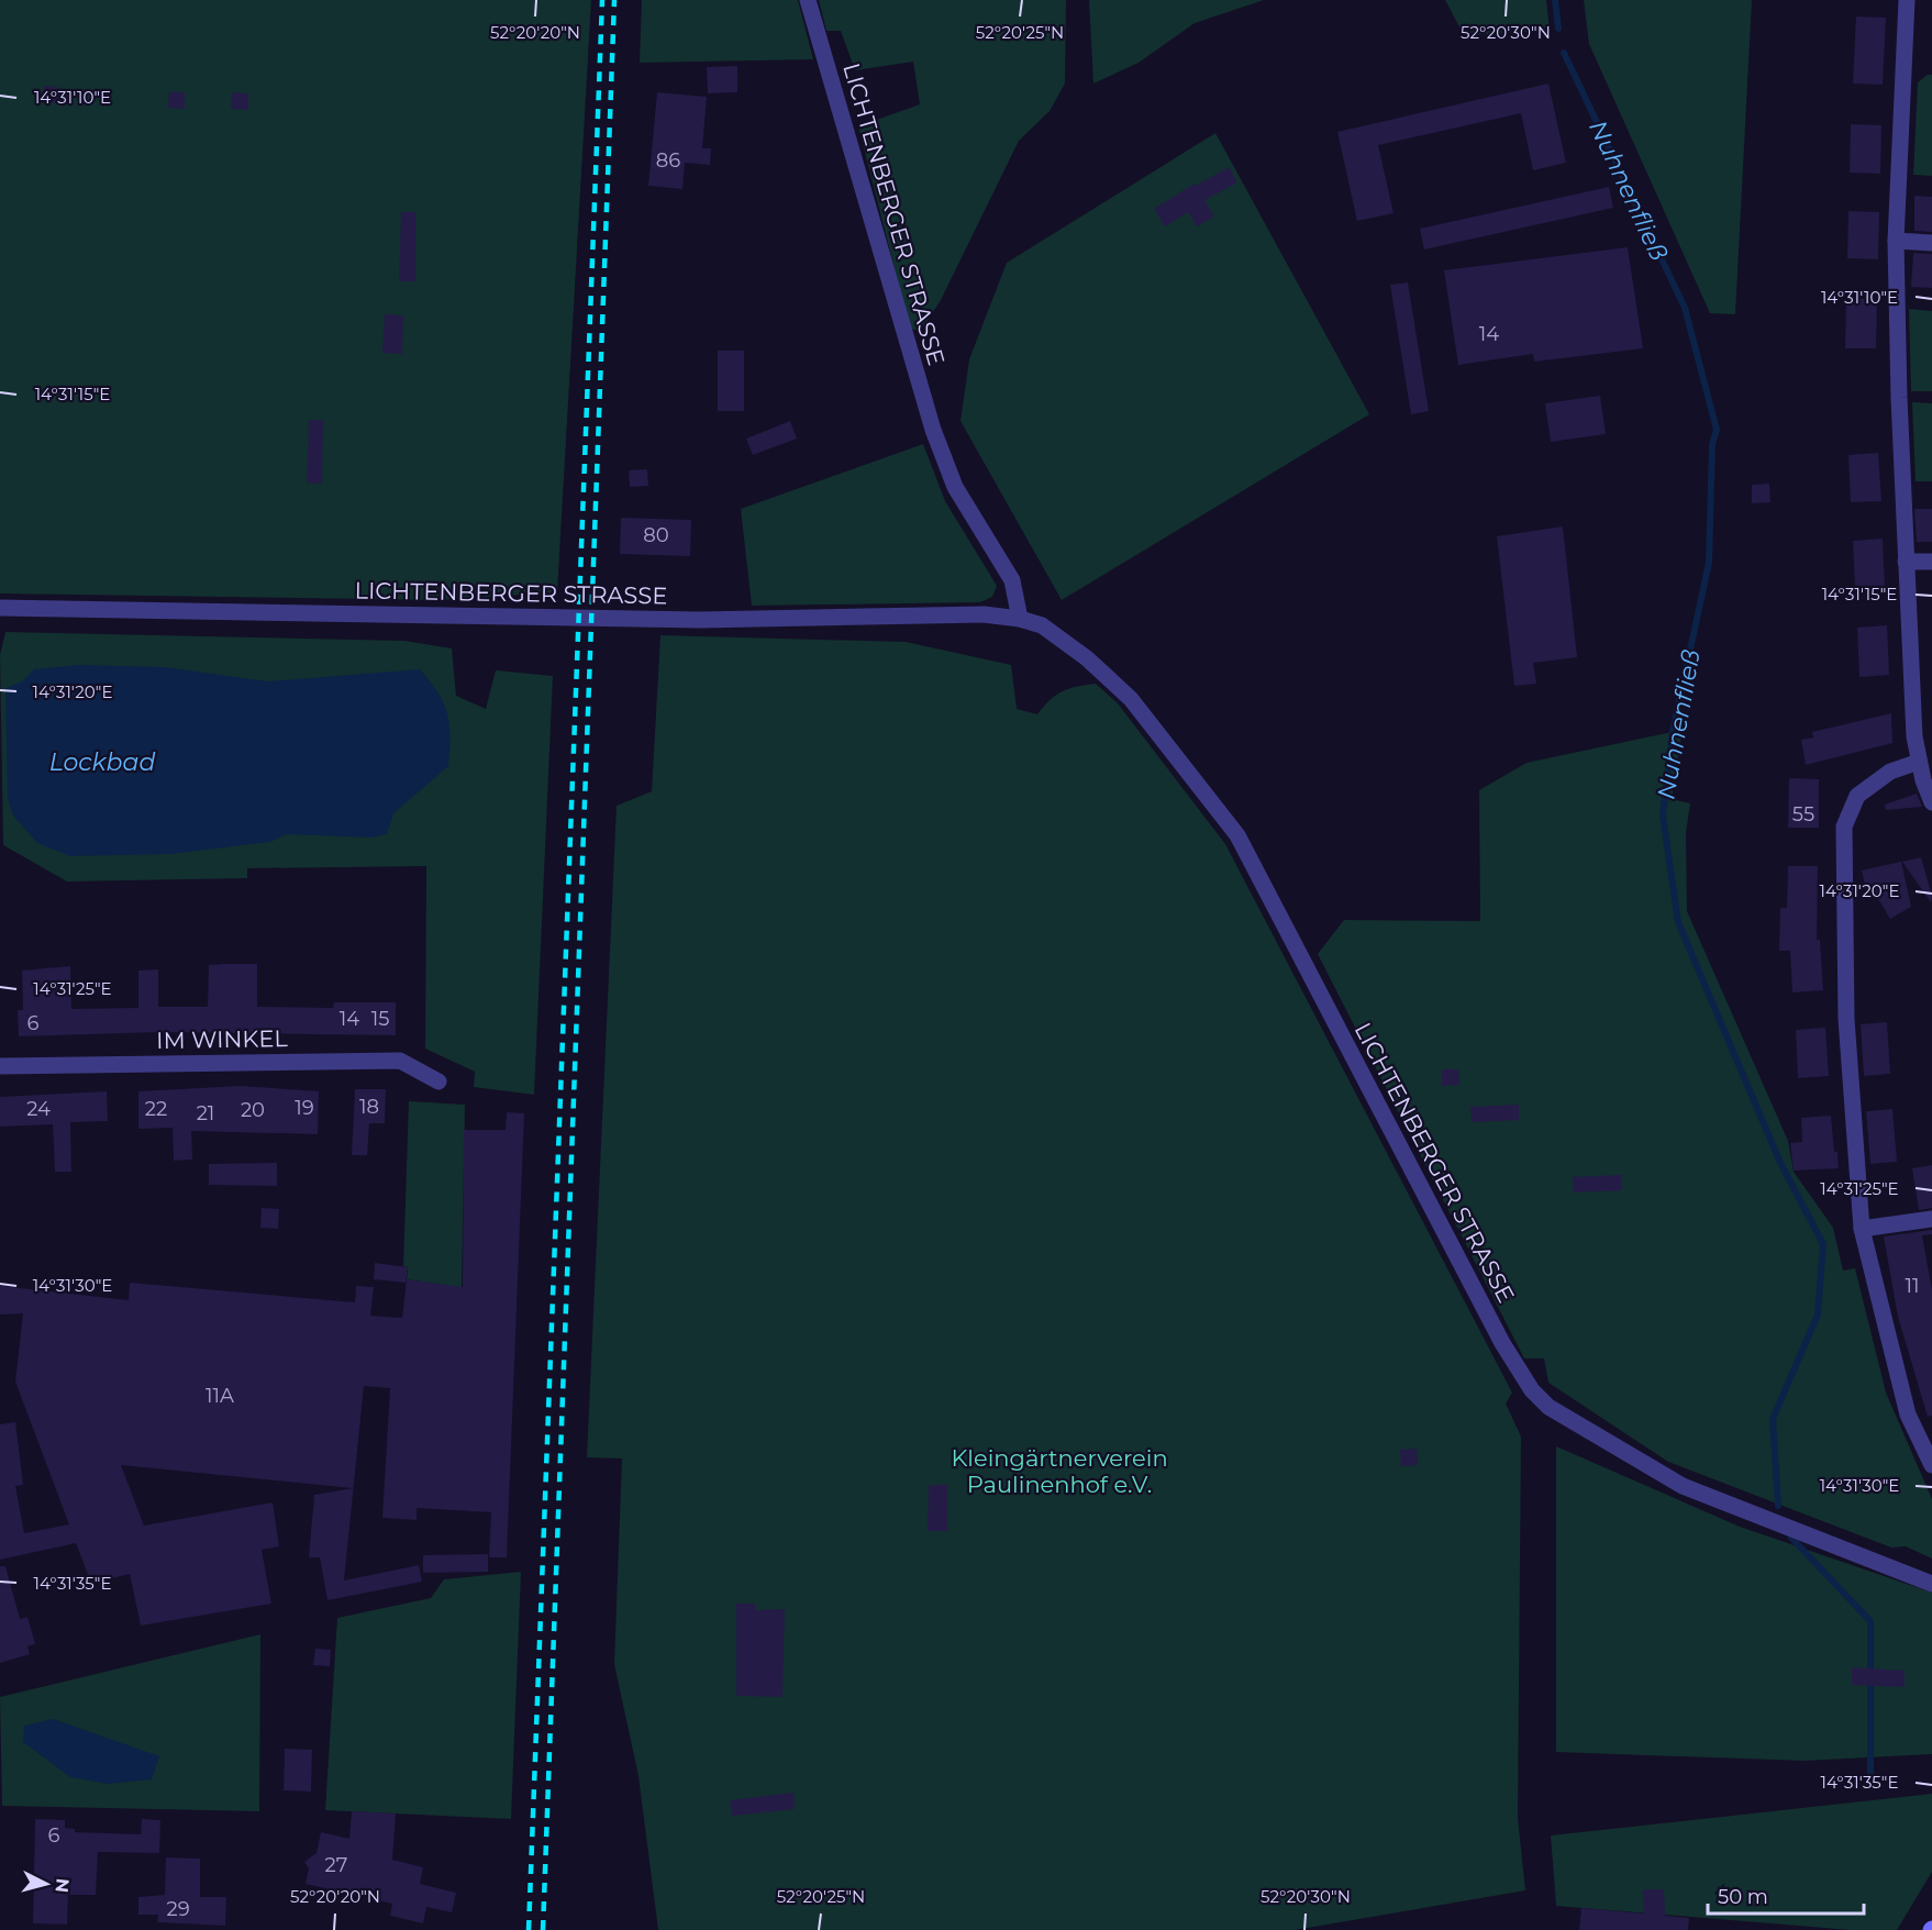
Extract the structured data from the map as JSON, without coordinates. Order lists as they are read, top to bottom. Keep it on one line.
{"streets":{"street":["LICHTENBERGER STRASSE","IM WINKEL"]},"water":["Nuhnenfließ","Lockbad"],"parks":["Kleingärtnerverein Paulinenhof e.V."],"house_numbers":["86","14","80","55","14","15","6","18","19","24","22","20","21","11","11A","6","27","29"],"scale_bar":"50 m","north":"right","coordinates":["52°20'20\"N","52°20'25\"N","52°20'30\"N","14°31'10\"E","14°31'15\"E","14°31'20\"E","14°31'25\"E","14°31'30\"E","14°31'35\"E"]}
